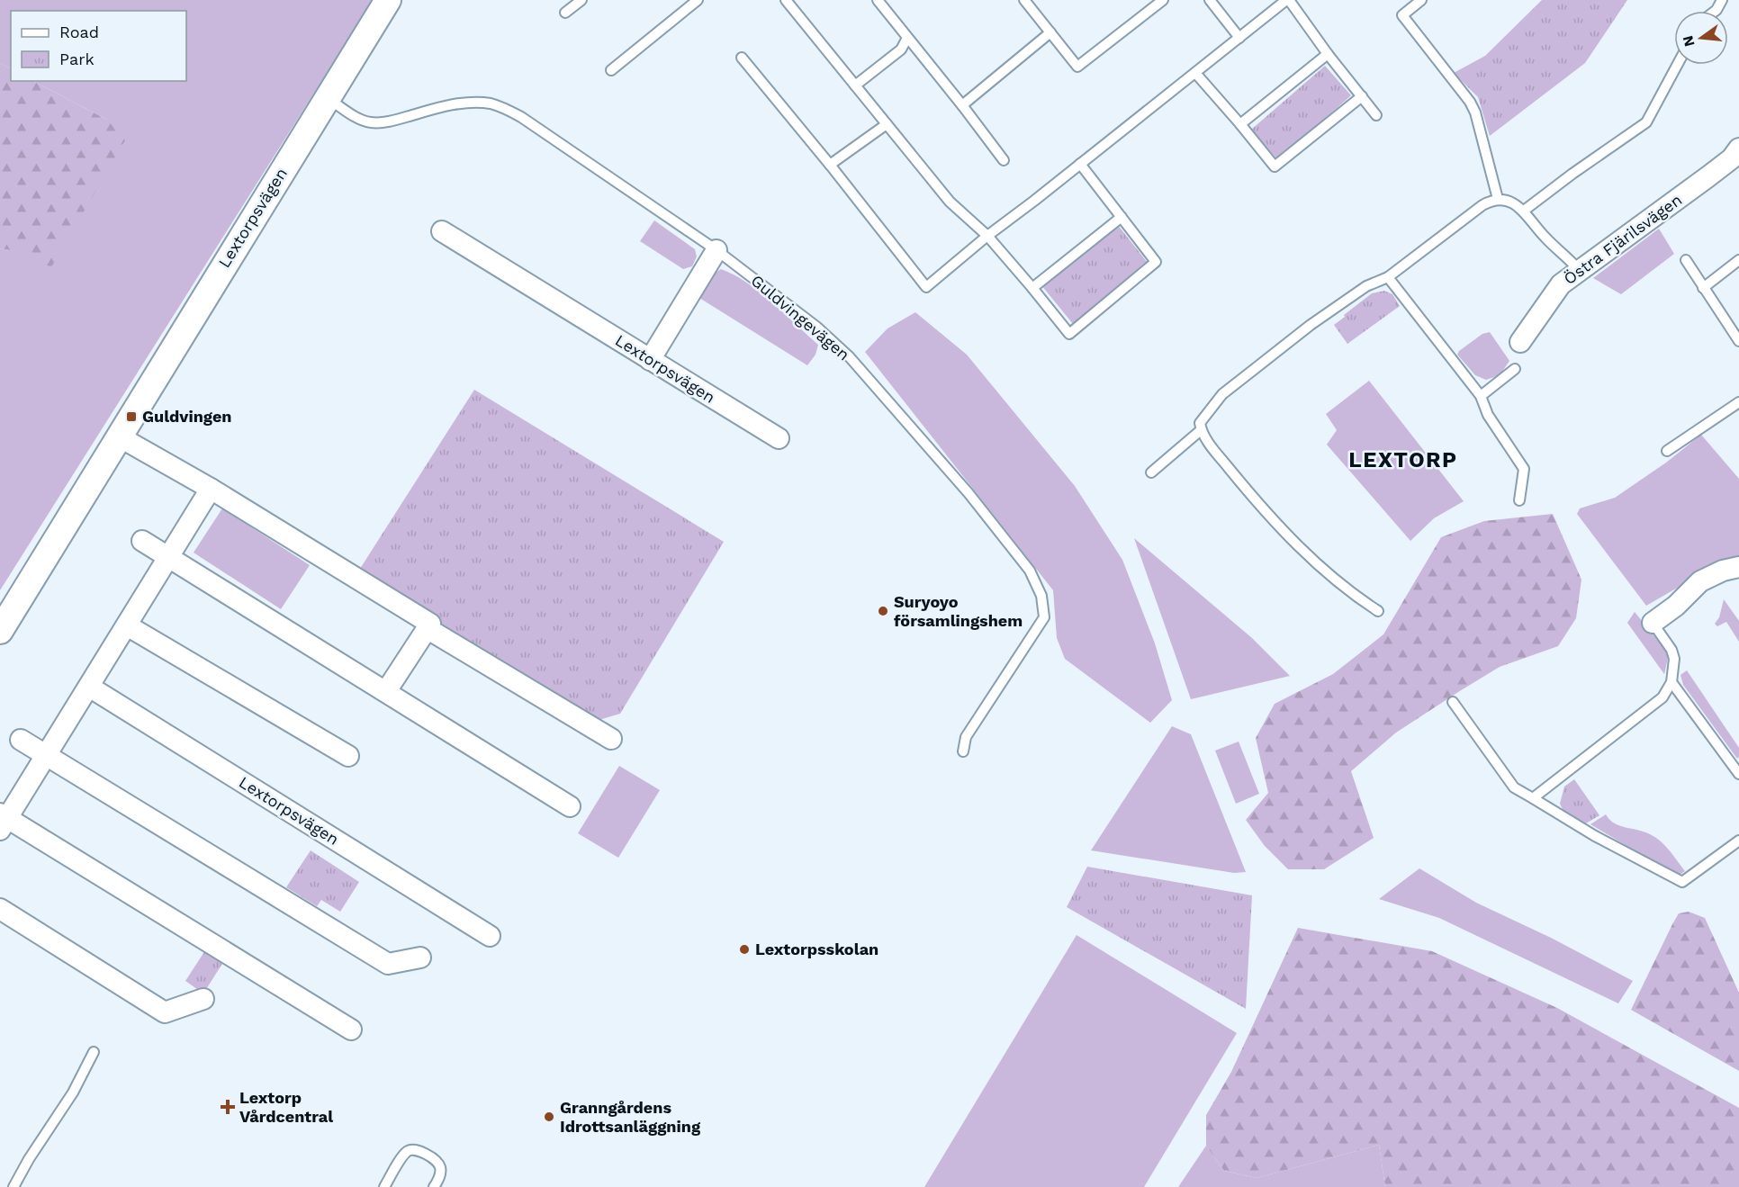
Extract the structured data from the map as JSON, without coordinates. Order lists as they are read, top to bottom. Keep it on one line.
{"streets":{"street":["Lextorpsvägen","Östra Fjärilsvägen"],"lane":["Guldvingevägen"]},"crossings":[["Lextorpsvägen","Guldvingevägen"]],"districts":["LEXTORP"],"places":{"transit":["Guldvingen"],"other":["Suryoyo församlingshem","Lextorpsskolan","Granngårdens Idrottsanläggning"],"health":["Lextorp Vårdcentral"]},"legend":["Road","Park"],"north":"left"}
